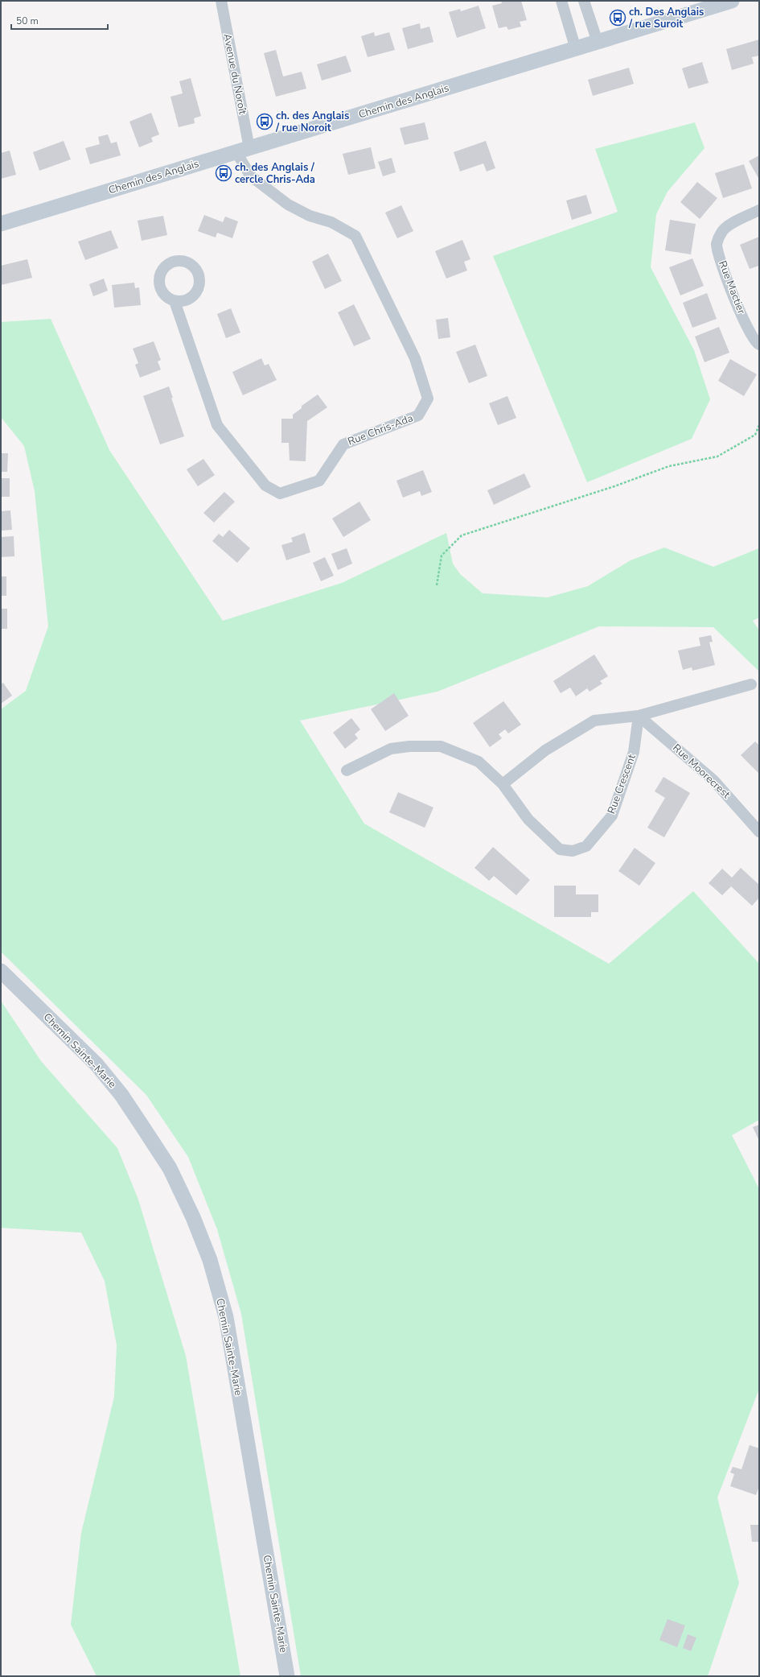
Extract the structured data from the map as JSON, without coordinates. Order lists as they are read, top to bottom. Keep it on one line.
{"streets":{"street":["Avenue du Noroît","Chemin des Anglais","Rue Mactier","Rue Chris-Ada","Rue Moorecrest","Rue Crescent","Chemin Sainte-Marie"]},"crossings":[["Avenue du Noroît","Chemin des Anglais"],["Avenue du Noroît","Rue Chris-Ada"],["Chemin des Anglais","Rue Chris-Ada"],["Rue Moorecrest","Rue Crescent"]],"places":{"bus stop":["ch. Des Anglais / rue Suroit","ch. des Anglais / rue Noroit","ch. des Anglais / cercle Chris-Ada"]},"scale_bar":"50 m"}
